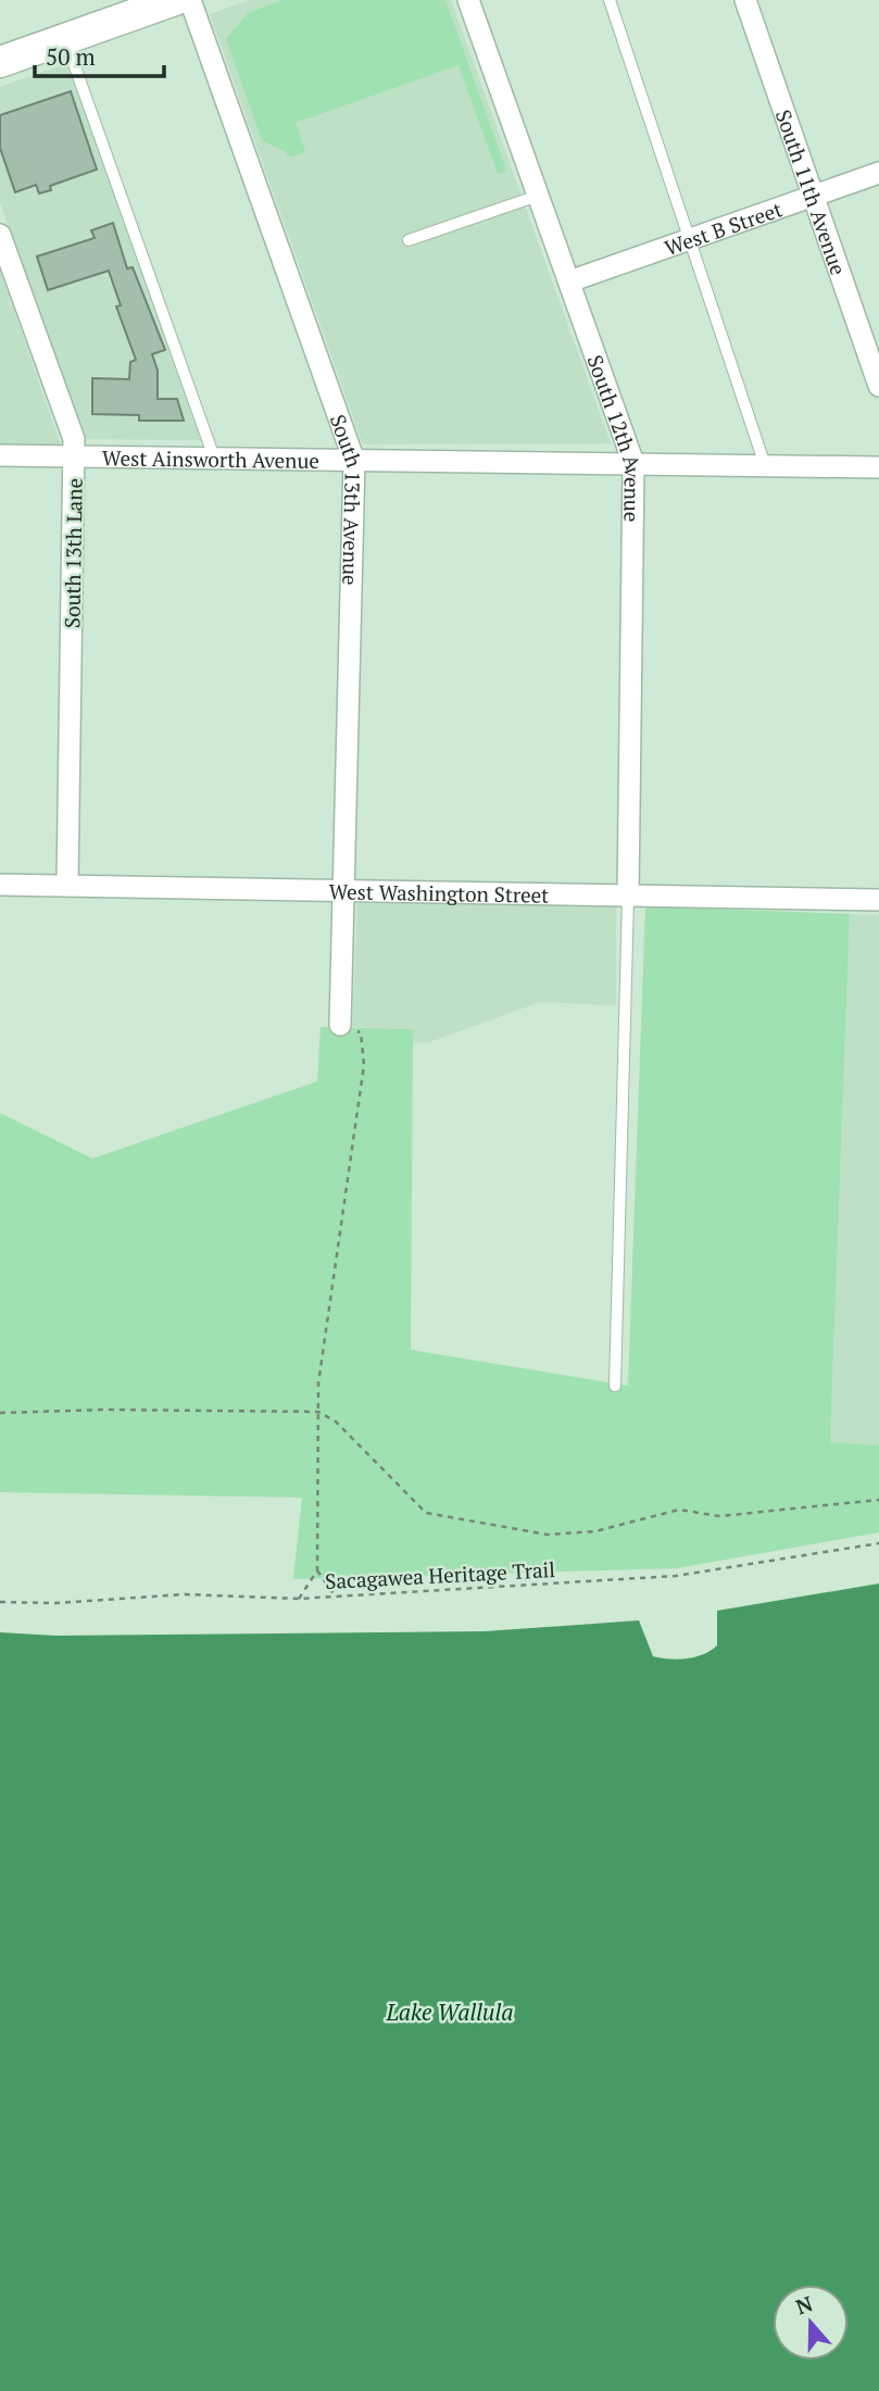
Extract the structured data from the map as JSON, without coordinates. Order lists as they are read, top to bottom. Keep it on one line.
{"streets":{"street":["South 11th Avenue","West B Street","South 12th Avenue","West Ainsworth Avenue","South 13th Avenue","South 13th Lane","West Washington Street"],"path":["Sacagawea Heritage Trail"]},"crossings":[["South 11th Avenue","West B Street"],["West B Street","South 12th Avenue"],["South 12th Avenue","West Ainsworth Avenue"],["South 12th Avenue","West Washington Street"],["West Ainsworth Avenue","South 13th Avenue"],["West Ainsworth Avenue","South 13th Lane"],["South 13th Avenue","West Washington Street"],["South 13th Lane","West Washington Street"]],"water":["Lake Wallula"],"scale_bar":"50 m","north":"top"}
